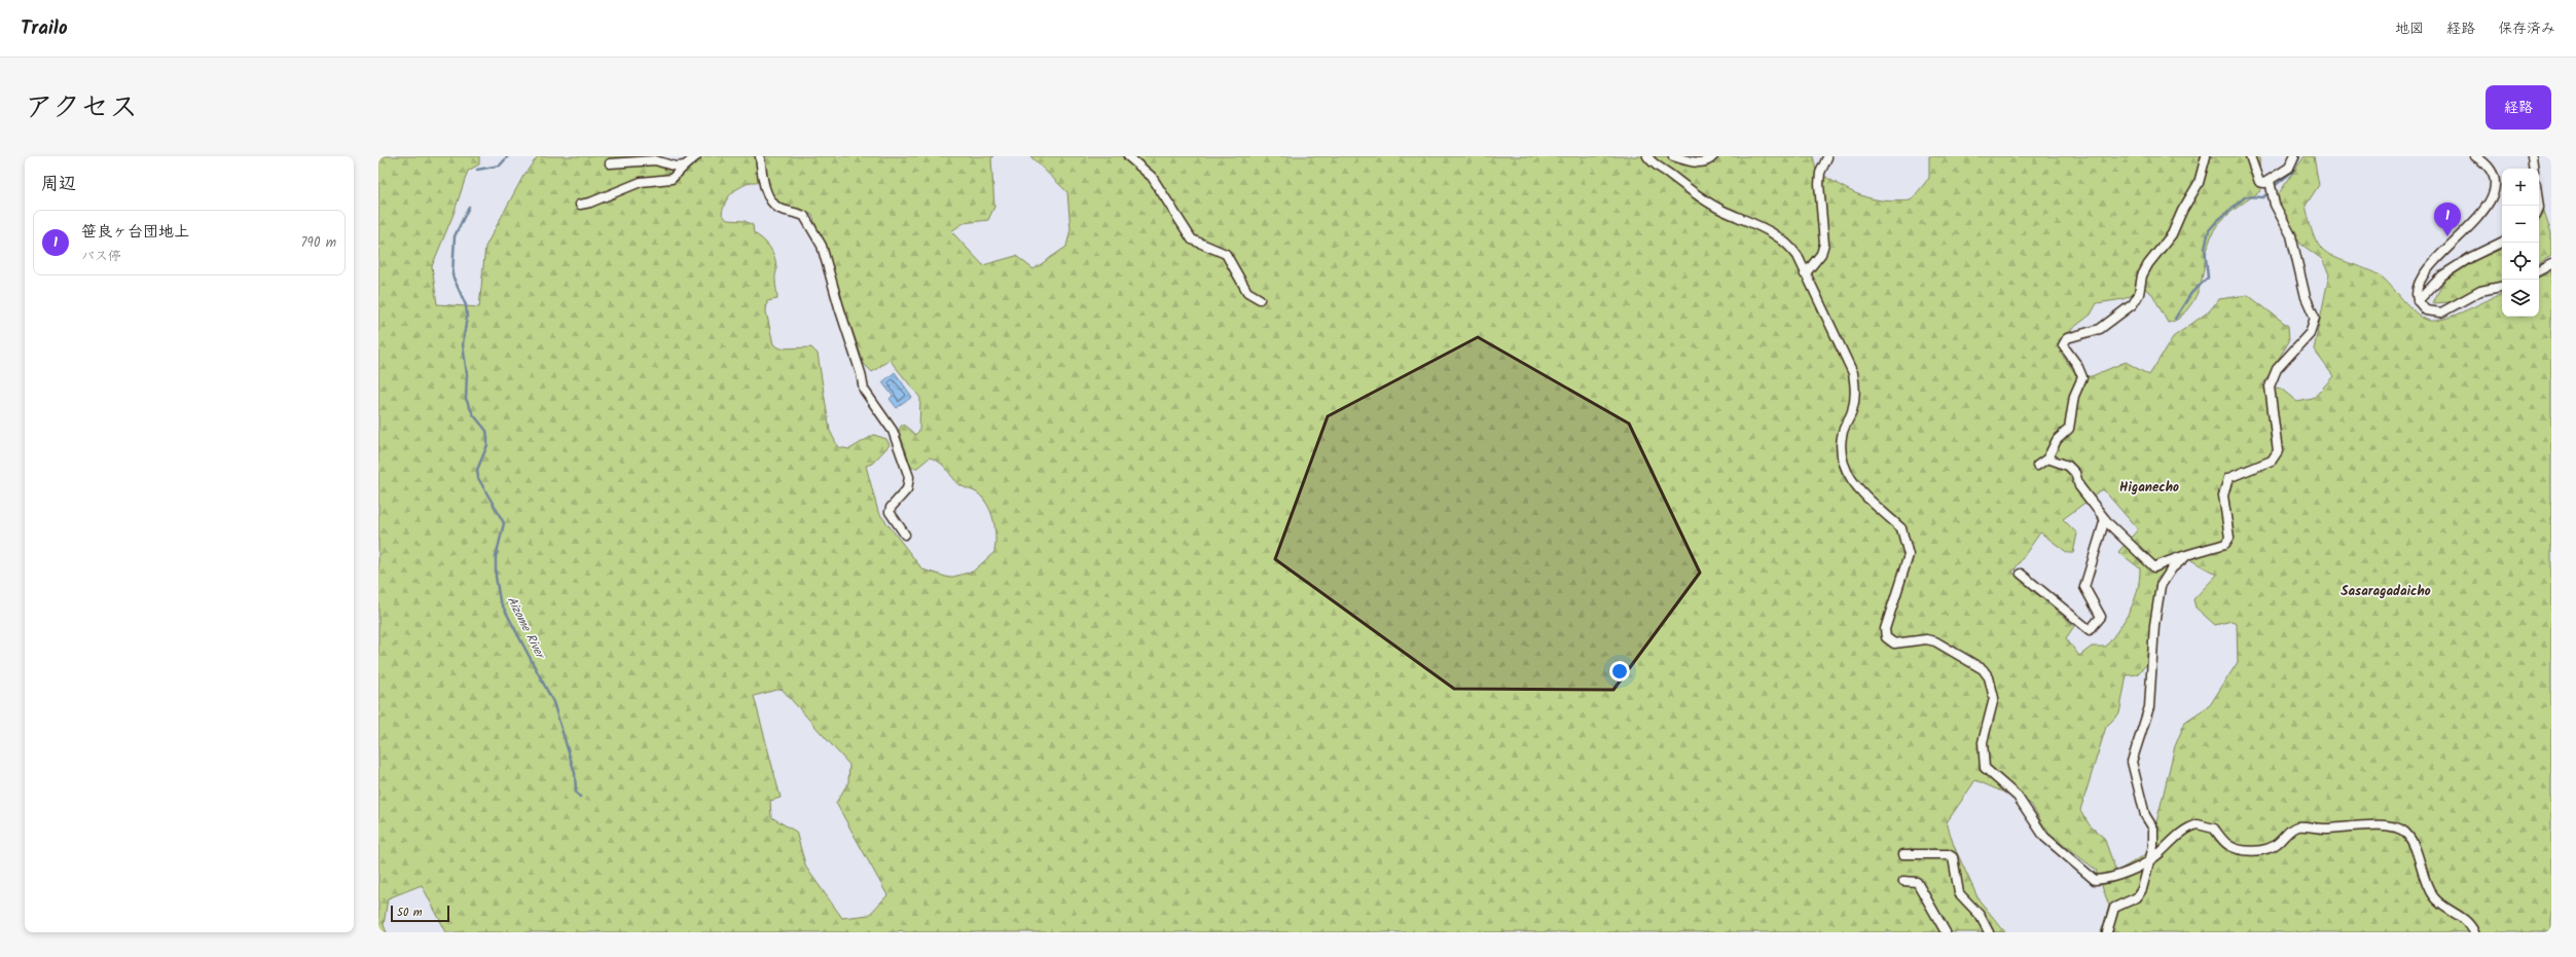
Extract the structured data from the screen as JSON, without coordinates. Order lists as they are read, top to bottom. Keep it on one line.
{"districts":["Higanecho","Sasaragadaicho"],"water":["Aizome River"],"scale_bar":"50 m","page":{"header":"Trailo","nav":["地図","経路","保存済み"],"title":"アクセス","buttons":"経路","heading":"周辺","map_buttons":["+","−"],"pins":"1","list":[{"mark":"1","name":"笹良ヶ台団地上","note":"バス停","value":"790 m"}],"scale":"50 m"}}
